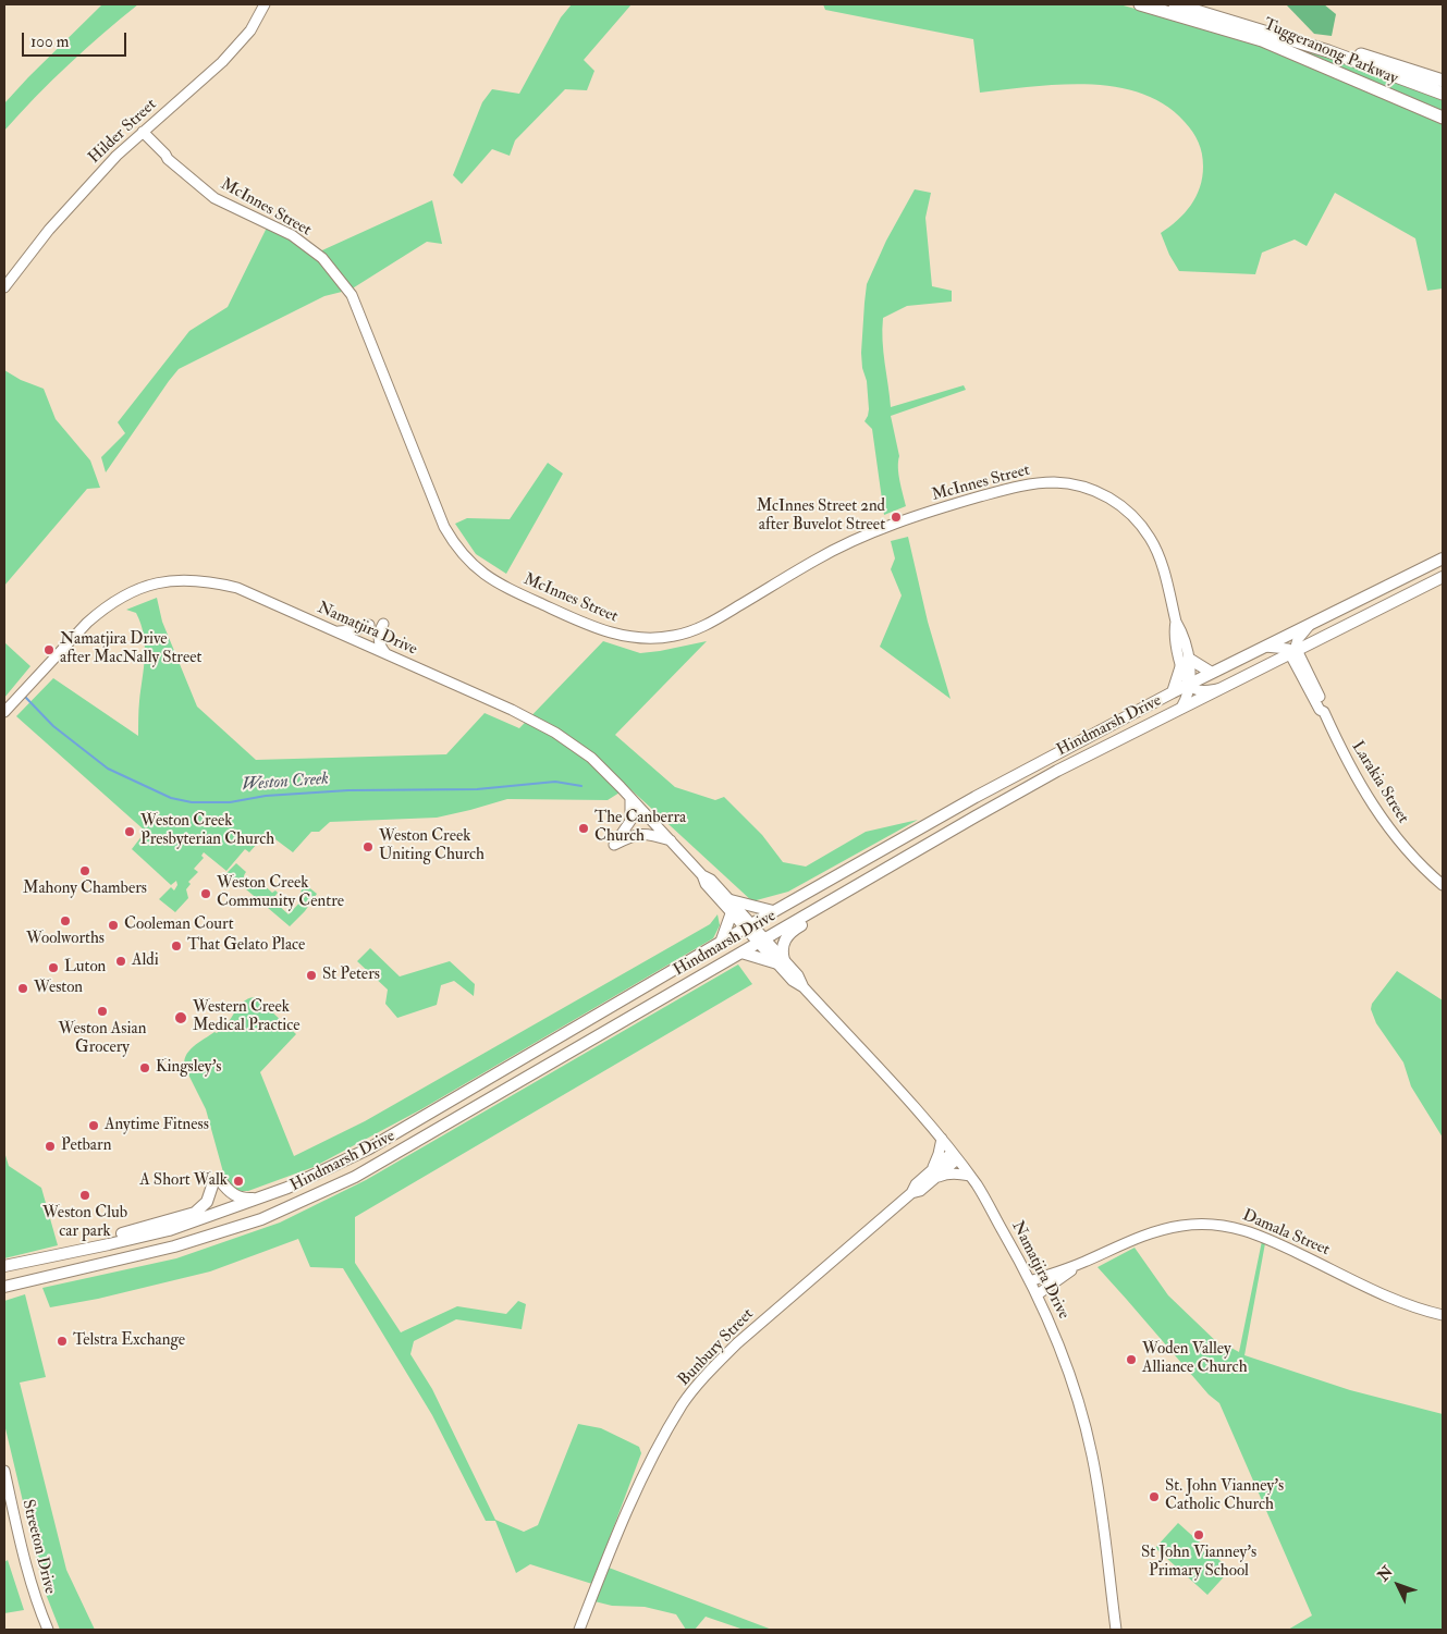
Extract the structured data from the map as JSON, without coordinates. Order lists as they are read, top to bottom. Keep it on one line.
{"streets":{"highway":["Tuggeranong Parkway"],"main road":["Hindmarsh Drive"],"street":["Hilder Street","McInnes Street","Namatjira Drive","Larakia Street","Damala Street","Bunbury Street","Streeton Drive"]},"crossings":[["Hilder Street","McInnes Street"],["McInnes Street","Hindmarsh Drive"],["Namatjira Drive","Hindmarsh Drive"],["Namatjira Drive","Damala Street"],["Namatjira Drive","Bunbury Street"],["Hindmarsh Drive","Larakia Street"]],"water":["Weston Creek"],"places":["McInnes Street 2nd after Buvelot Street","Namatjira Drive after MacNally Street","The Canberra Church","Weston Creek Presbyterian Church","Weston Creek Uniting Church","Mahony Chambers","Weston Creek Community Centre","Woolworths","Cooleman Court","That Gelato Place","Aldi","Luton","St Peters","Weston","Weston Asian Grocery","Western Creek Medical Practice","Kingsley's","Anytime Fitness","Petbarn","A Short Walk","Weston Club car park","Telstra Exchange","Woden Valley Alliance Church","St. John Vianney's Catholic Church","St John Vianney's Primary School"],"scale_bar":"100 m","north":"top left"}
